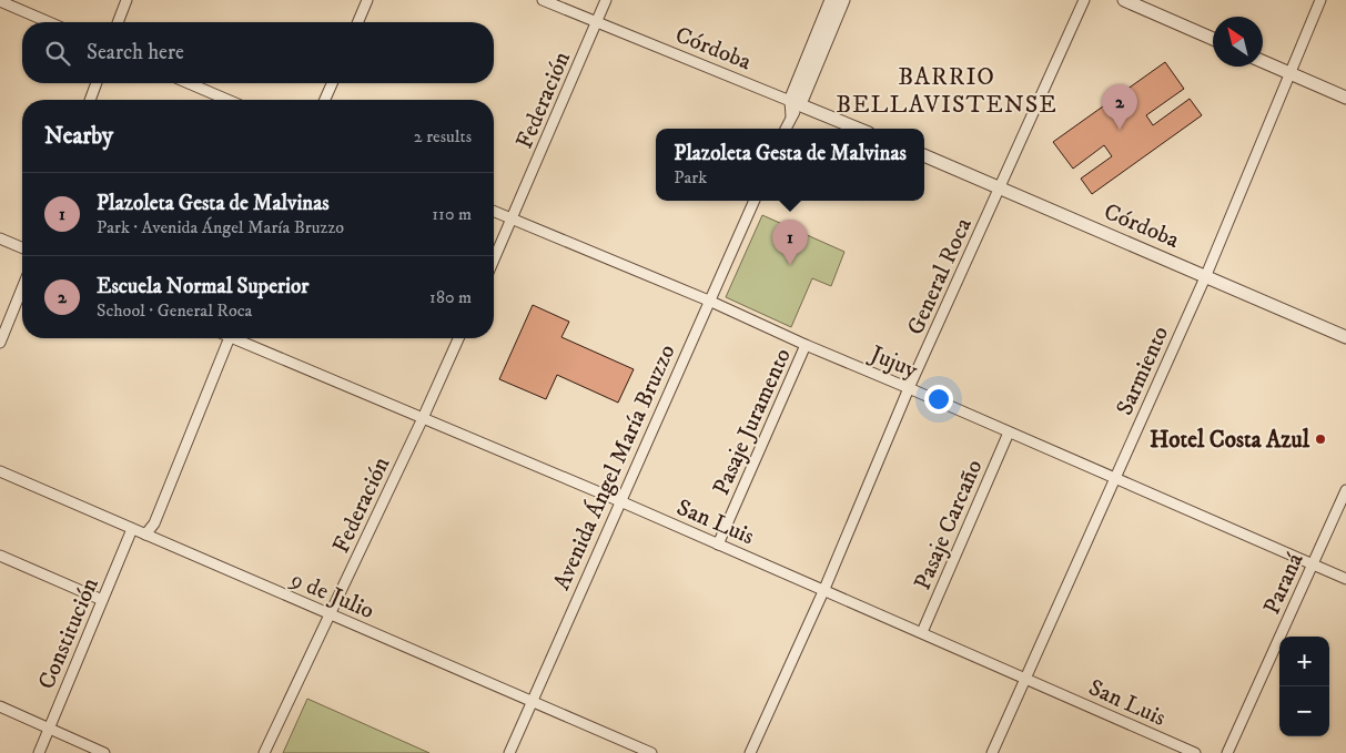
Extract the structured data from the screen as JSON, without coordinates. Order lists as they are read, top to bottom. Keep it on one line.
{"streets":{"street":["Córdoba","Federación","General Roca","Jujuy","Sarmiento","Pasaje Juramento","Avenida Ángel María Bruzzo","San Luis","Pasaje Carcaño","Paraná","9 de Julio","Constitución"]},"crossings":[["Córdoba","Federación"],["Córdoba","General Roca"],["Córdoba","Sarmiento"],["Federación","Jujuy"],["Federación","San Luis"],["Federación","9 de Julio"],["General Roca","Jujuy"],["General Roca","San Luis"],["Jujuy","Sarmiento"],["Jujuy","Pasaje Juramento"],["Jujuy","Avenida Ángel María Bruzzo"],["Jujuy","Pasaje Carcaño"],["Jujuy","Paraná"],["Sarmiento","San Luis"],["Pasaje Juramento","San Luis"],["Avenida Ángel María Bruzzo","San Luis"],["Avenida Ángel María Bruzzo","9 de Julio"],["San Luis","Pasaje Carcaño"],["9 de Julio","Constitución"]],"districts":["BARRIO BELLAVISTENSE"],"places":["Hotel Costa Azul"],"north":"top left","page":{"search":"Search here","pins":["2","1"],"heading":["Nearby","2 results"],"popup":["Plazoleta Gesta de Malvinas","Park"],"list":[{"mark":"1","name":"Plazoleta Gesta de Malvinas","note":"Park · Avenida Ángel María Bruzzo","value":"110 m"},{"mark":"2","name":"Escuela Normal Superior","note":"School · General Roca","value":"180 m"}],"map_buttons":["+","−"]}}
